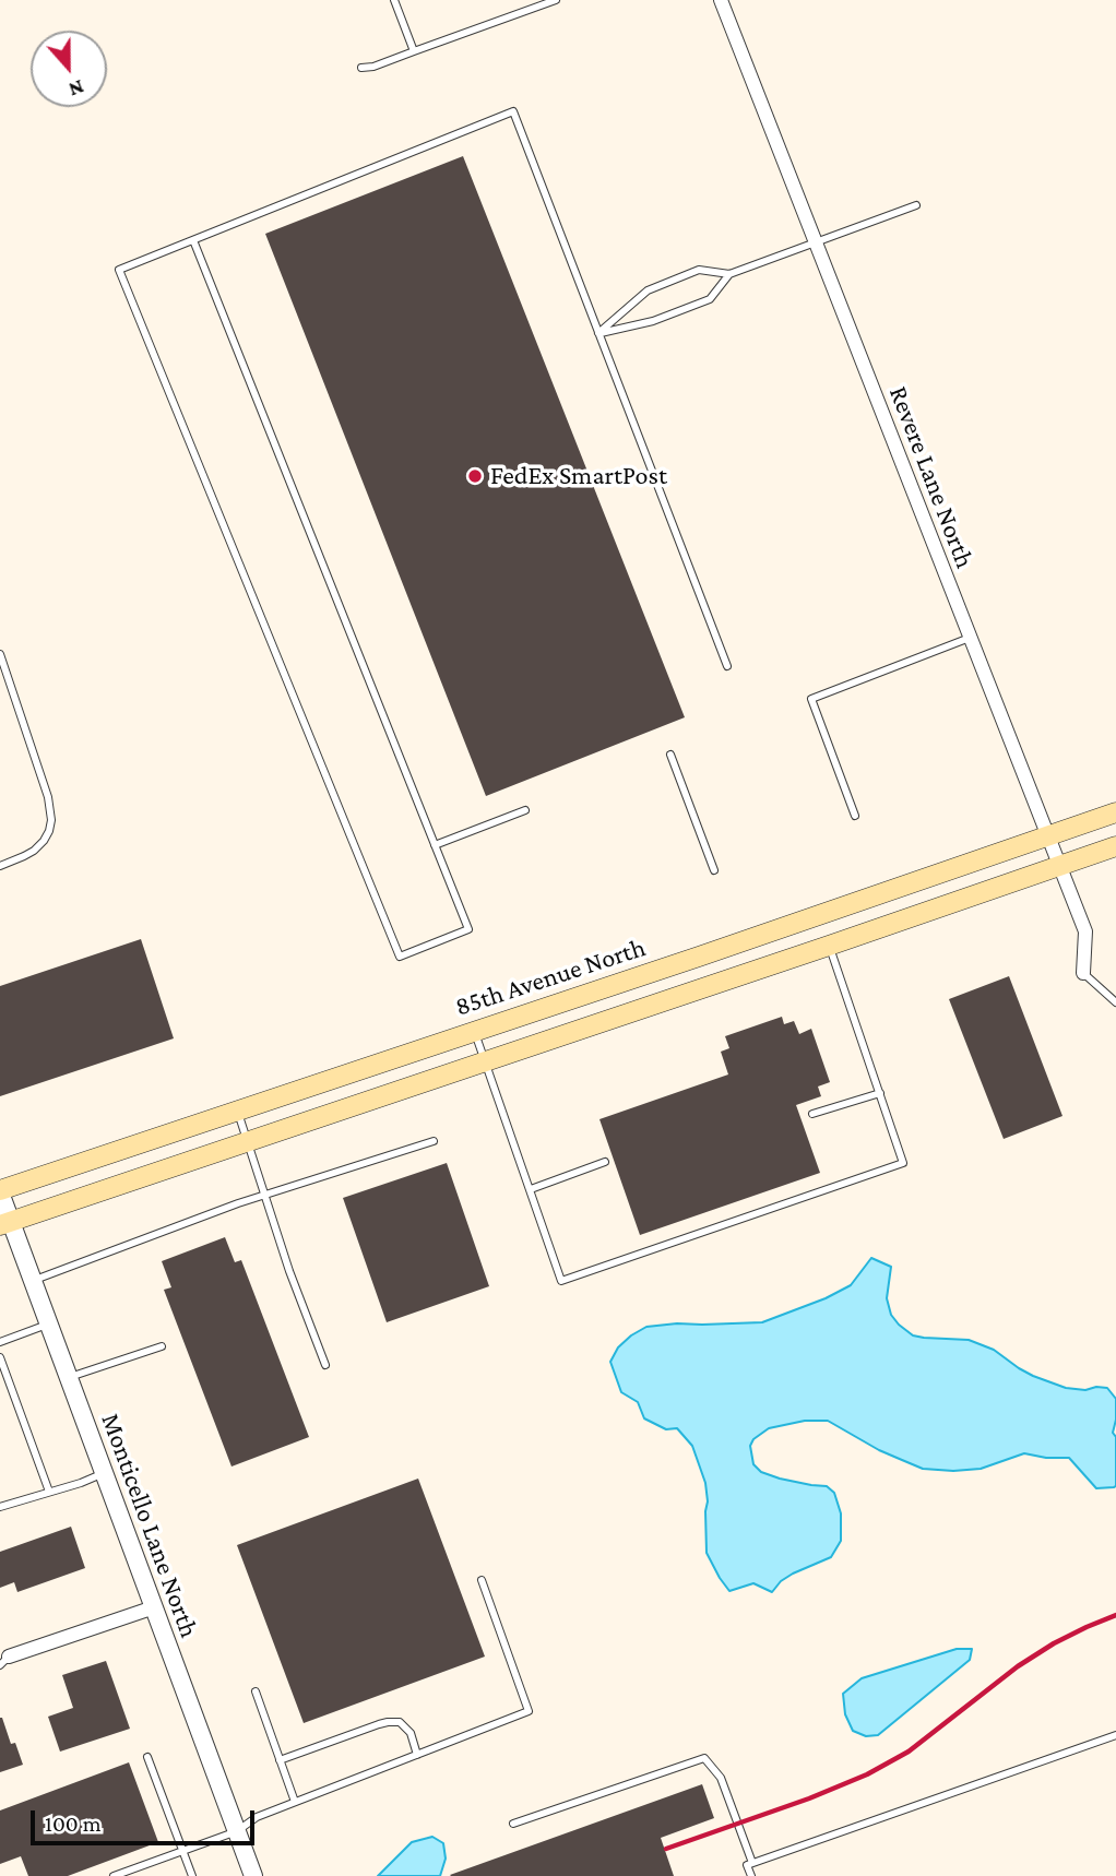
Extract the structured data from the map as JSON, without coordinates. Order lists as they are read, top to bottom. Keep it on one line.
{"streets":{"main road":["85th Avenue North"],"street":["Revere Lane North","Monticello Lane North"]},"crossings":[["Revere Lane North","85th Avenue North"],["85th Avenue North","Monticello Lane North"]],"places":["FedEx SmartPost"],"scale_bar":"100 m","north":"bottom"}
